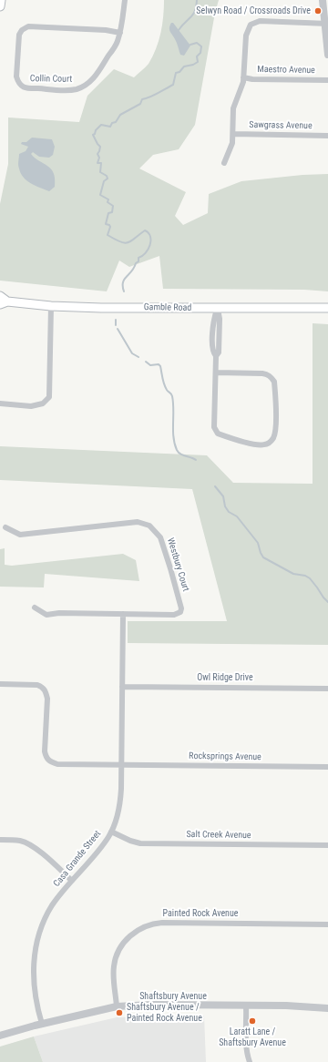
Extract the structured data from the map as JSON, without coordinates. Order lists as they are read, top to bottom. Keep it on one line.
{"streets":{"main road":["Gamble Road"],"street":["Maestro Avenue","Collin Court","Sawgrass Avenue","Westbury Court","Owl Ridge Drive","Rocksprings Avenue","Salt Creek Avenue","Casa Grande Street","Painted Rock Avenue","Shaftsbury Avenue"]},"crossings":[["Westbury Court","Casa Grande Street"],["Owl Ridge Drive","Casa Grande Street"],["Rocksprings Avenue","Casa Grande Street"],["Salt Creek Avenue","Casa Grande Street"],["Casa Grande Street","Shaftsbury Avenue"],["Painted Rock Avenue","Shaftsbury Avenue"]],"places":["Selwyn Road / Crossroads Drive","Shaftsbury Avenue / Painted Rock Avenue","Laratt Lane / Shaftsbury Avenue"]}
